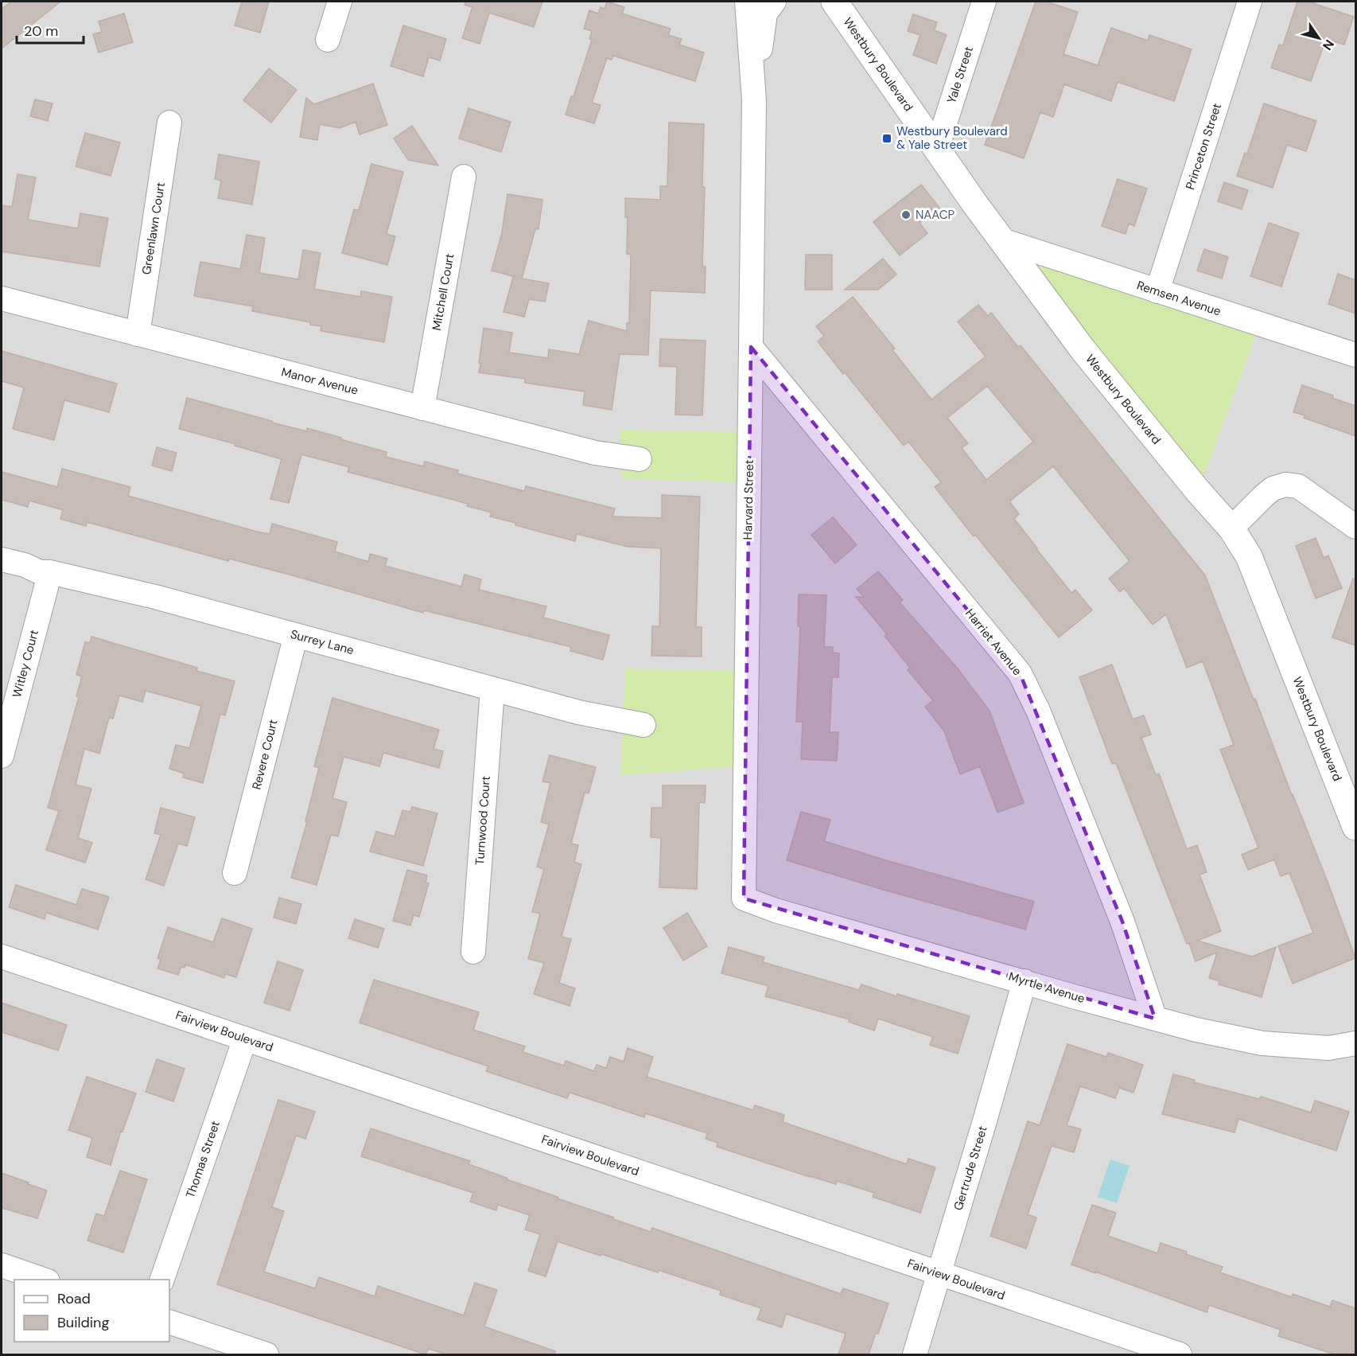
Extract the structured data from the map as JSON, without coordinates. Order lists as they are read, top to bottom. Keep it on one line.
{"streets":{"street":["Westbury Boulevard","Yale Street","Princeton Street","Greenlawn Court","Mitchell Court","Remsen Avenue","Manor Avenue","Harvard Street","Surrey Lane","Harriet Avenue","Witley Court","Revere Court","Turnwood Court","Myrtle Avenue","Fairview Boulevard","Thomas Street","Gertrude Street"]},"crossings":[["Westbury Boulevard","Yale Street"],["Westbury Boulevard","Remsen Avenue"],["Princeton Street","Remsen Avenue"],["Greenlawn Court","Manor Avenue"],["Mitchell Court","Manor Avenue"],["Harvard Street","Harriet Avenue"],["Harvard Street","Myrtle Avenue"],["Surrey Lane","Witley Court"],["Surrey Lane","Revere Court"],["Surrey Lane","Turnwood Court"],["Harriet Avenue","Myrtle Avenue"],["Myrtle Avenue","Gertrude Street"],["Fairview Boulevard","Thomas Street"],["Fairview Boulevard","Gertrude Street"]],"places":{"transit":["Westbury Boulevard & Yale Street"],"other":["NAACP"]},"legend":["Road","Building"],"scale_bar":"20 m","north":"bottom right"}
